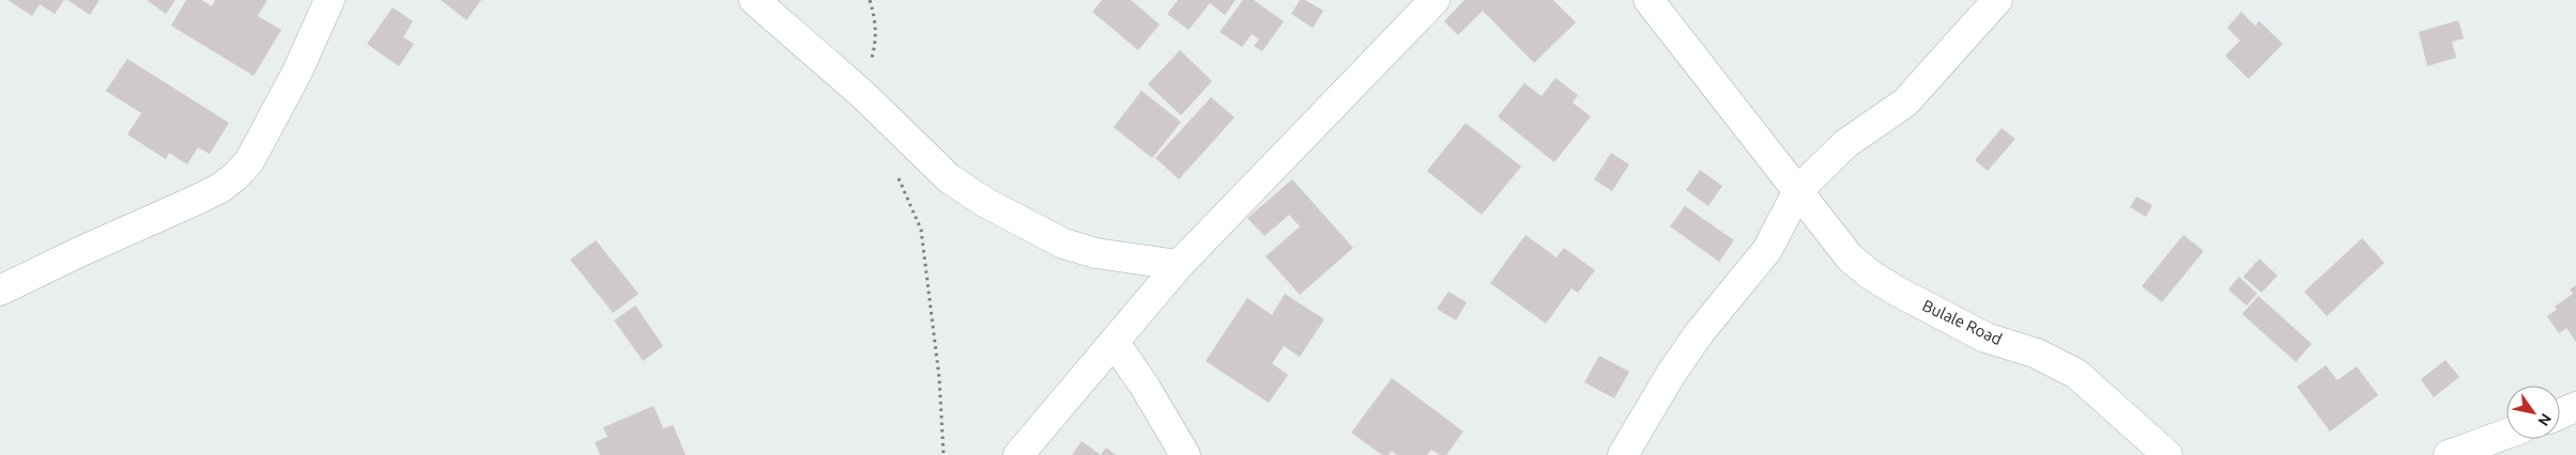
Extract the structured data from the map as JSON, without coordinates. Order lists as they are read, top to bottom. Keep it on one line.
{"streets":{"street":["Bulale Road"]},"north":"bottom right"}
